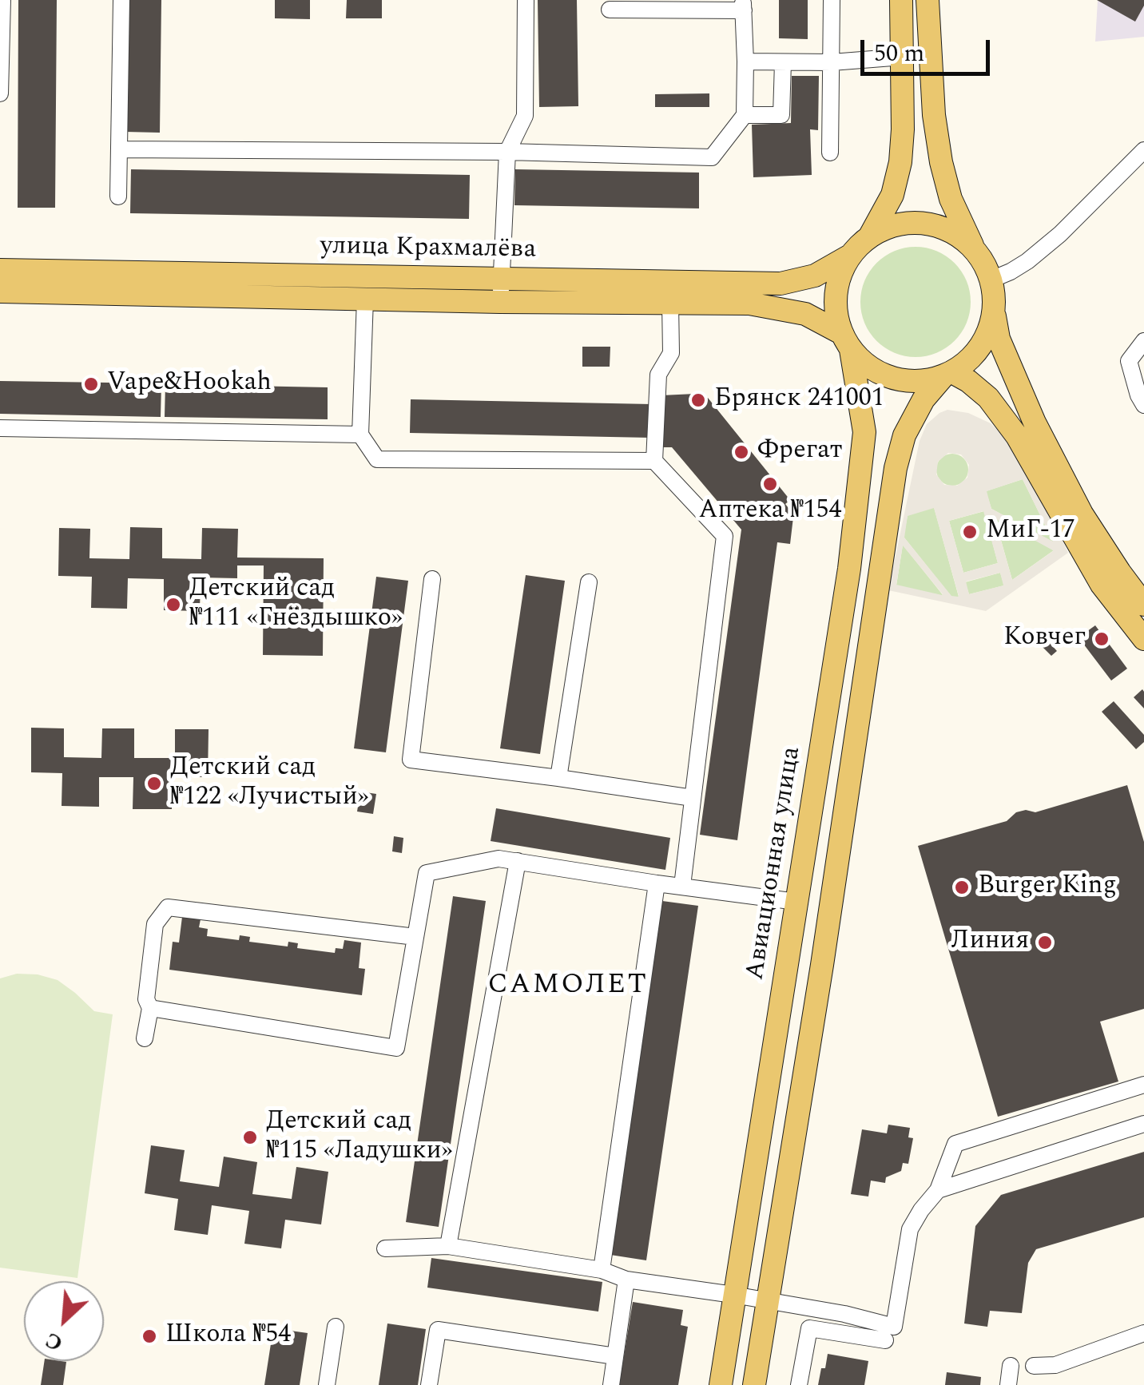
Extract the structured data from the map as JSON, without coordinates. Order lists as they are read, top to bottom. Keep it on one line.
{"streets":{"main road":["улица Крахмалёва","Авиационная улица"]},"crossings":[["улица Крахмалёва","Авиационная улица"]],"districts":["САМОЛЕТ"],"places":["Vape&Hookah","Брянск 241001","Фрегат","Аптека №154","МиГ-17","Детский сад №111 «Гнёздышко»","Ковчег","Детский сад №122 «Лучистый»","Burger King","Линия","Детский сад №115 «Ладушки»","Школа №54"],"scale_bar":"50 m","north":"bottom left"}
